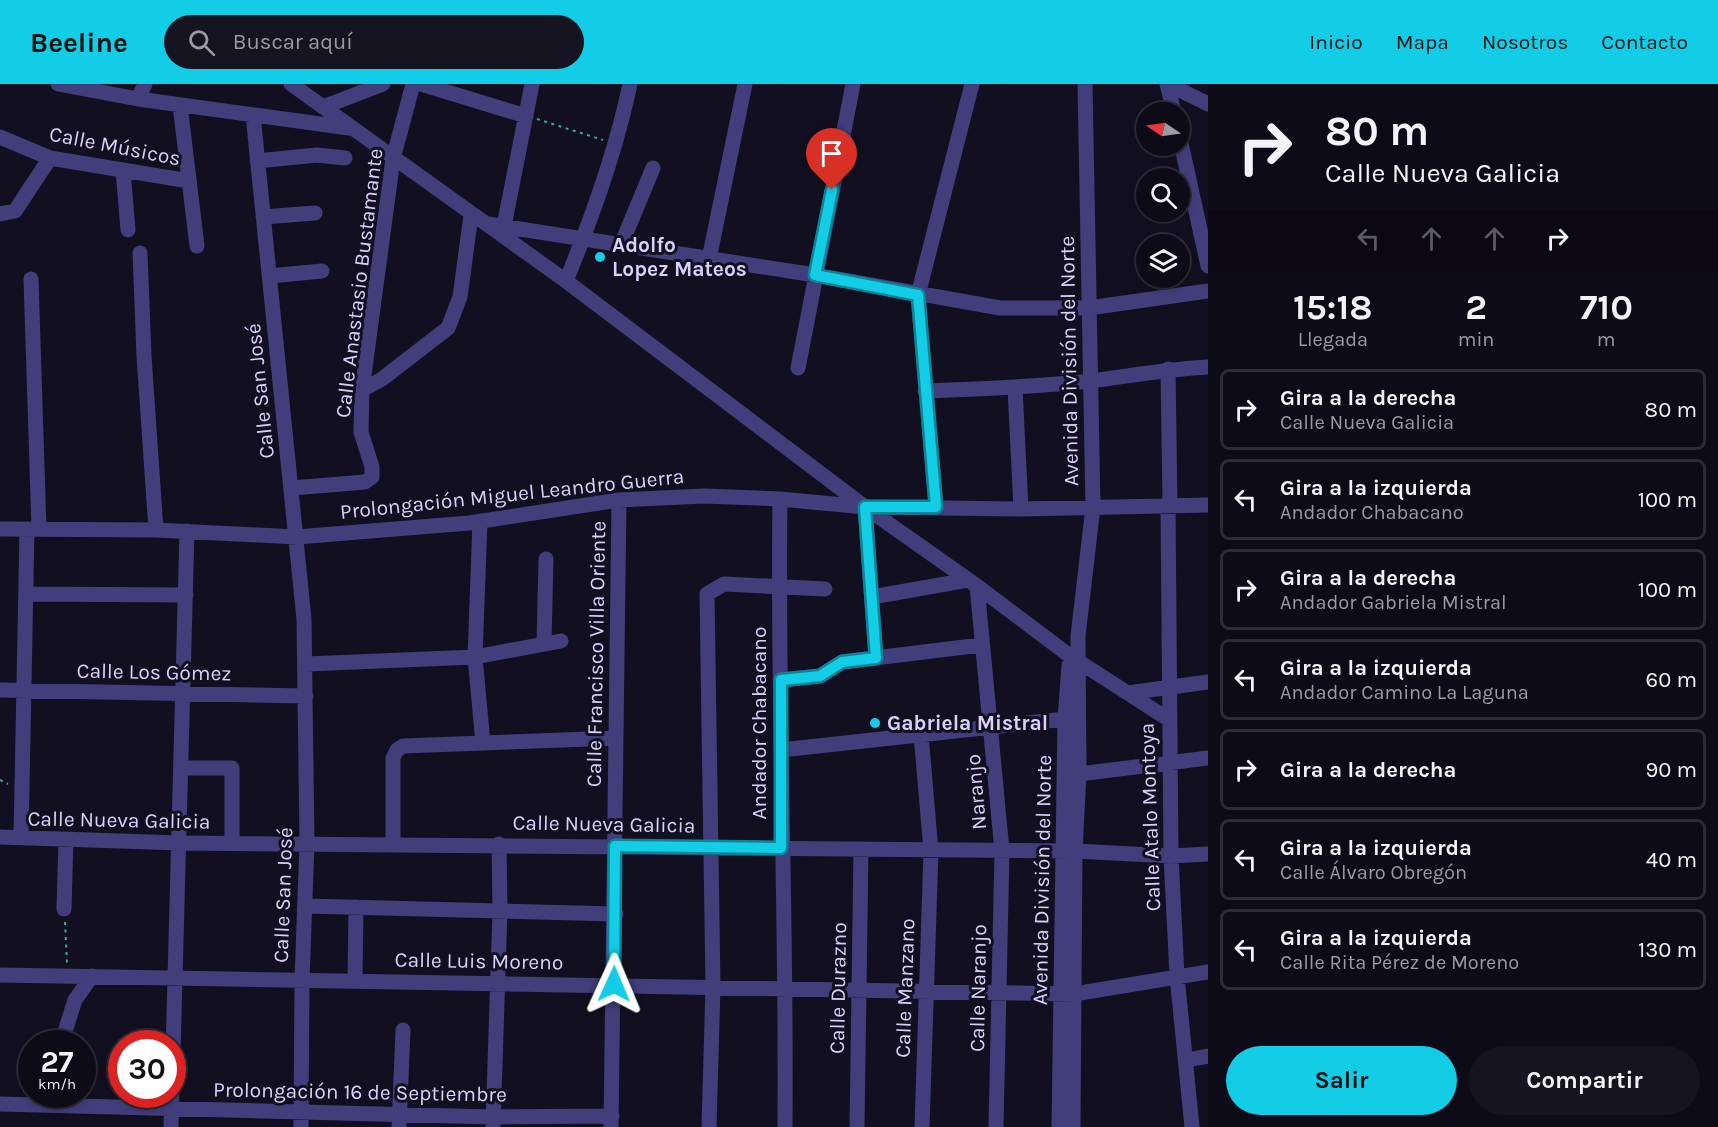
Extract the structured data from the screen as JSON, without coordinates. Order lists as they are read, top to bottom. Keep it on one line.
{"streets":{"street":["Calle Músicos","Calle Anastasio Bustamante","Avenida División del Norte","Calle San José","Prolongación Miguel Leandro Guerra","Calle Francisco Villa Oriente","Calle Los Gómez","Andador Chabacano","Naranjo","Calle Atalo Montoya","Calle Nueva Galicia","Calle Luis Moreno","Calle Durazno","Calle Manzano","Calle Naranjo","Prolongación 16 de Septiembre"]},"crossings":[["Calle Anastasio Bustamante","Calle San José"],["Avenida División del Norte","Prolongación Miguel Leandro Guerra"],["Avenida División del Norte","Calle Nueva Galicia"],["Avenida División del Norte","Calle Luis Moreno"],["Calle San José","Prolongación Miguel Leandro Guerra"],["Calle San José","Calle Los Gómez"],["Calle San José","Calle Nueva Galicia"],["Calle San José","Calle Luis Moreno"],["Calle San José","Prolongación 16 de Septiembre"],["Prolongación Miguel Leandro Guerra","Calle Francisco Villa Oriente"],["Prolongación Miguel Leandro Guerra","Andador Chabacano"],["Prolongación Miguel Leandro Guerra","Calle Atalo Montoya"],["Calle Francisco Villa Oriente","Calle Nueva Galicia"],["Calle Francisco Villa Oriente","Calle Luis Moreno"],["Calle Francisco Villa Oriente","Prolongación 16 de Septiembre"],["Andador Chabacano","Calle Nueva Galicia"],["Andador Chabacano","Calle Luis Moreno"],["Naranjo","Calle Nueva Galicia"],["Naranjo","Calle Naranjo"],["Calle Atalo Montoya","Calle Nueva Galicia"],["Calle Atalo Montoya","Calle Luis Moreno"],["Calle Nueva Galicia","Calle Durazno"],["Calle Nueva Galicia","Calle Manzano"],["Calle Nueva Galicia","Calle Naranjo"],["Calle Luis Moreno","Calle Durazno"],["Calle Luis Moreno","Calle Manzano"],["Calle Luis Moreno","Calle Naranjo"]],"places":["Adolfo Lopez Mateos","Gabriela Mistral"],"north":"left","page":{"header":"Beeline","search":"Buscar aquí","nav":["Inicio","Mapa","Nosotros","Contacto"],"turn":["80 m","Calle Nueva Galicia"],"eta":["15:18","Llegada","2","min","710","m"],"list":[{"name":"Gira a la derecha","note":"Calle Nueva Galicia","value":"80 m"},{"name":"Gira a la izquierda","note":"Andador Chabacano","value":"100 m"},{"name":"Gira a la derecha","note":"Andador Gabriela Mistral","value":"100 m"},{"name":"Gira a la izquierda","note":"Andador Camino La Laguna","value":"60 m"},{"name":"Gira a la derecha","value":"90 m"},{"name":"Gira a la izquierda","note":"Calle Álvaro Obregón","value":"40 m"},{"name":"Gira a la izquierda","note":"Calle Rita Pérez de Moreno","value":"130 m"}],"speed":"27 km/h","limit":"30","buttons":["Salir","Compartir"]}}
